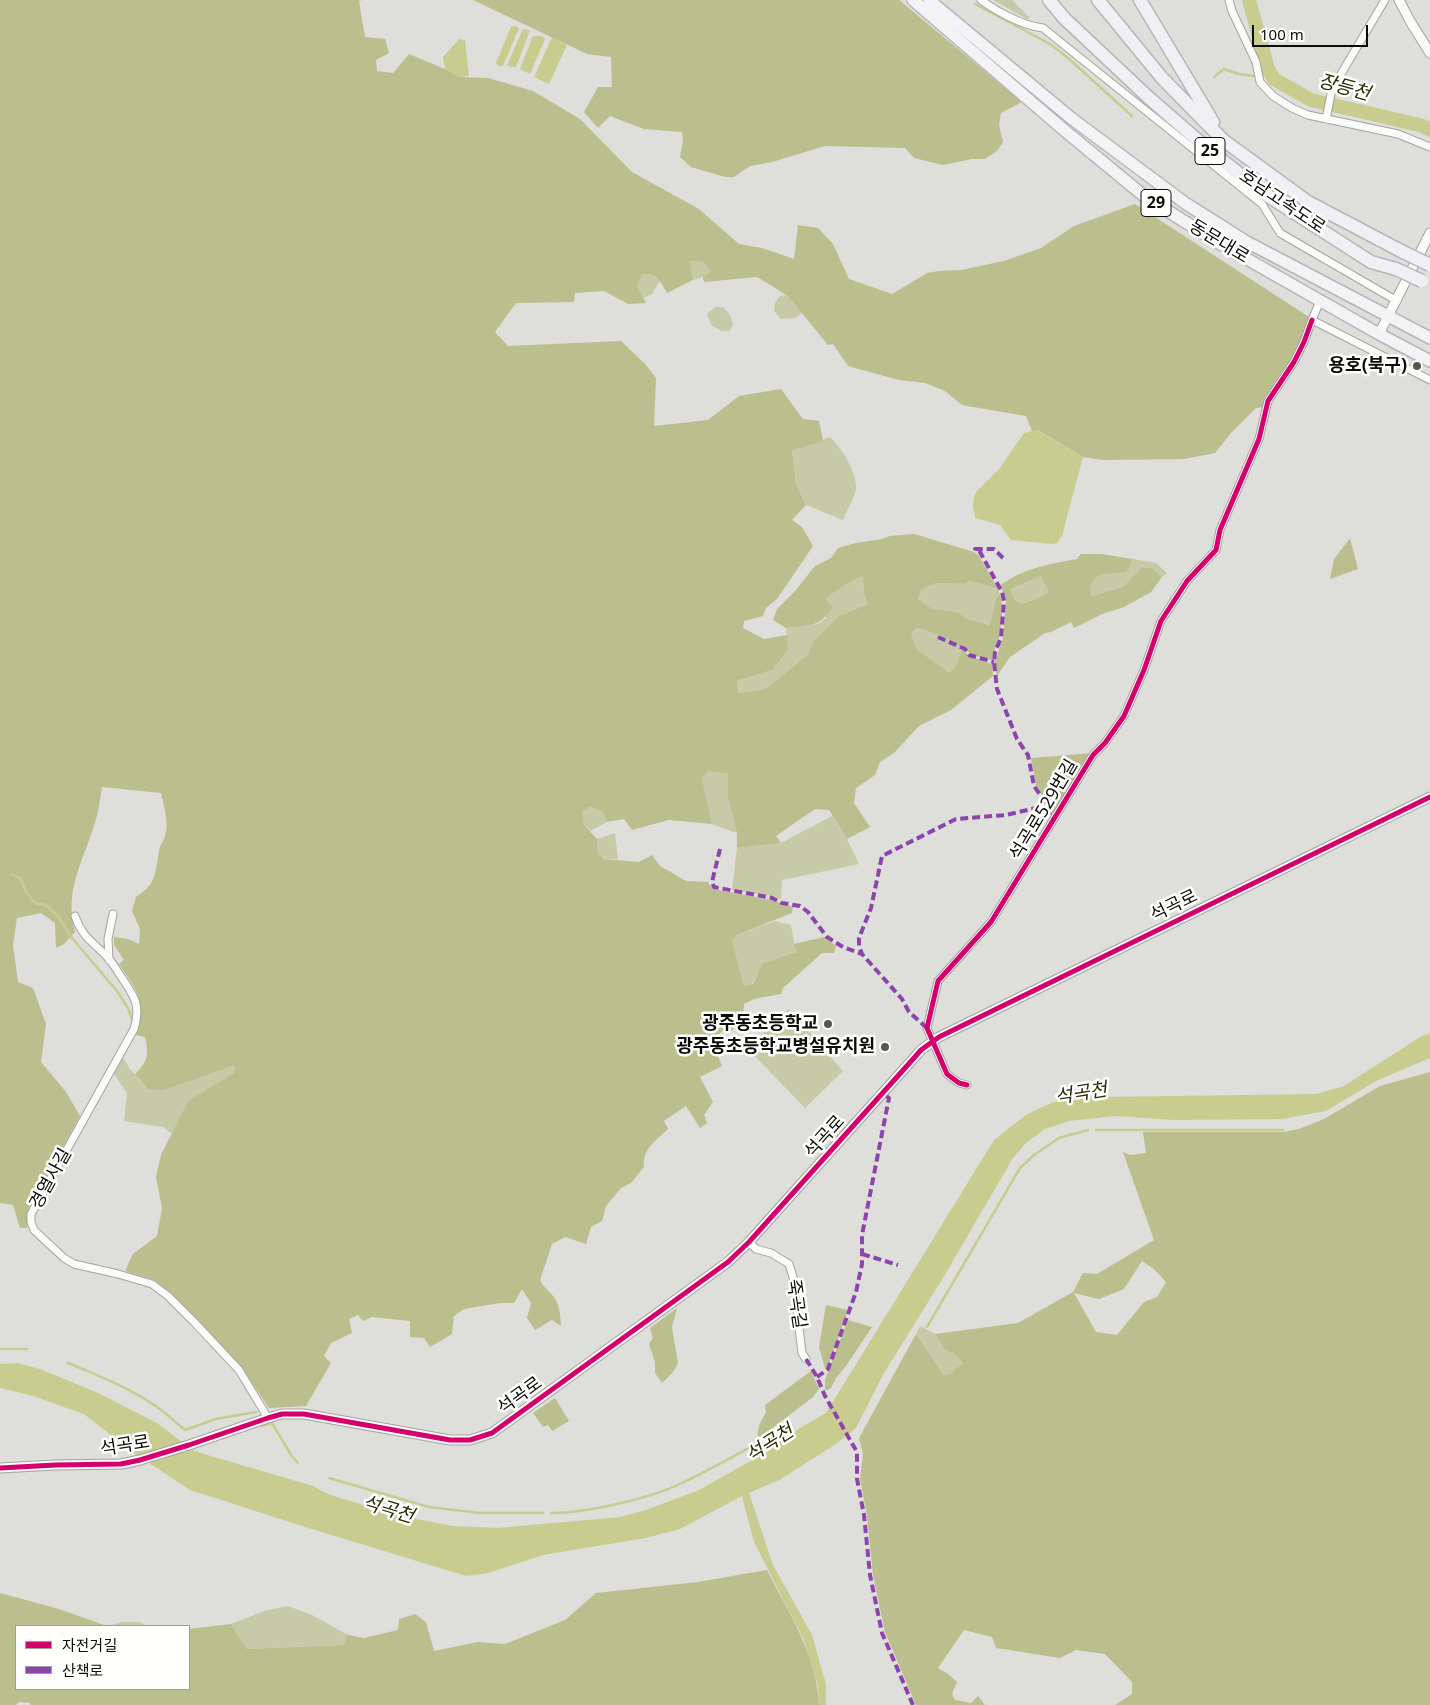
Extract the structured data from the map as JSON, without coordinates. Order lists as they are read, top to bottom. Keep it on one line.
{"streets":{"highway":["25","호남고속도로"],"main road":["29","동문대로"],"street":["석곡로529번길","석곡로","경열사길","죽곡길"]},"crossings":[["동문대로","석곡로529번길"],["석곡로529번길","석곡로"],["석곡로","경열사길"],["석곡로","죽곡길"]],"water":["장등천","석곡천"],"places":["용호(북구)","광주동초등학교","광주동초등학교병설유치원"],"legend":["자전거길","산책로"],"scale_bar":"100 m"}
